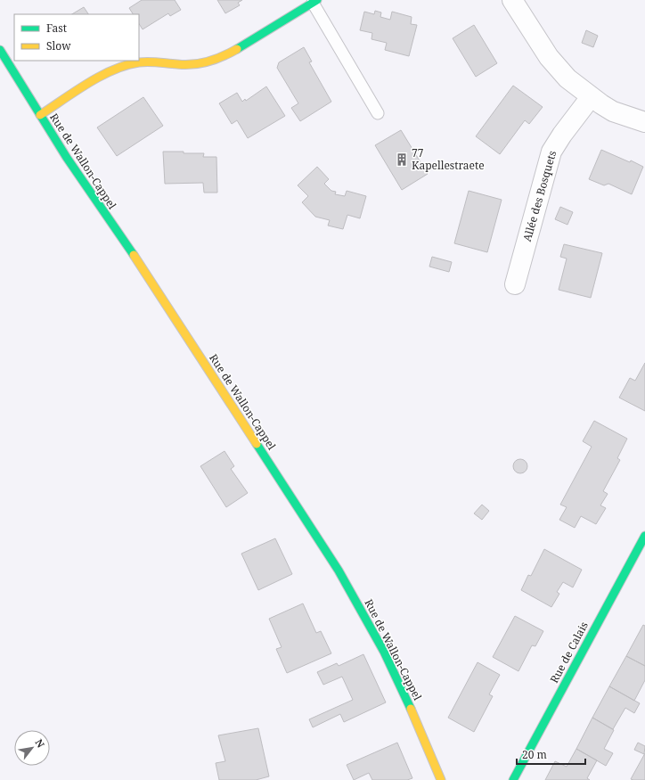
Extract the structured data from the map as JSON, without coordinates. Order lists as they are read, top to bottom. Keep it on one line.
{"streets":{"street":["Rue de Wallon-Cappel","Allée des Bosquets","Rue de Calais"]},"places":{"building":["77 Kapellestraete"]},"legend":["Fast","Slow"],"scale_bar":"20 m","north":"top right"}
